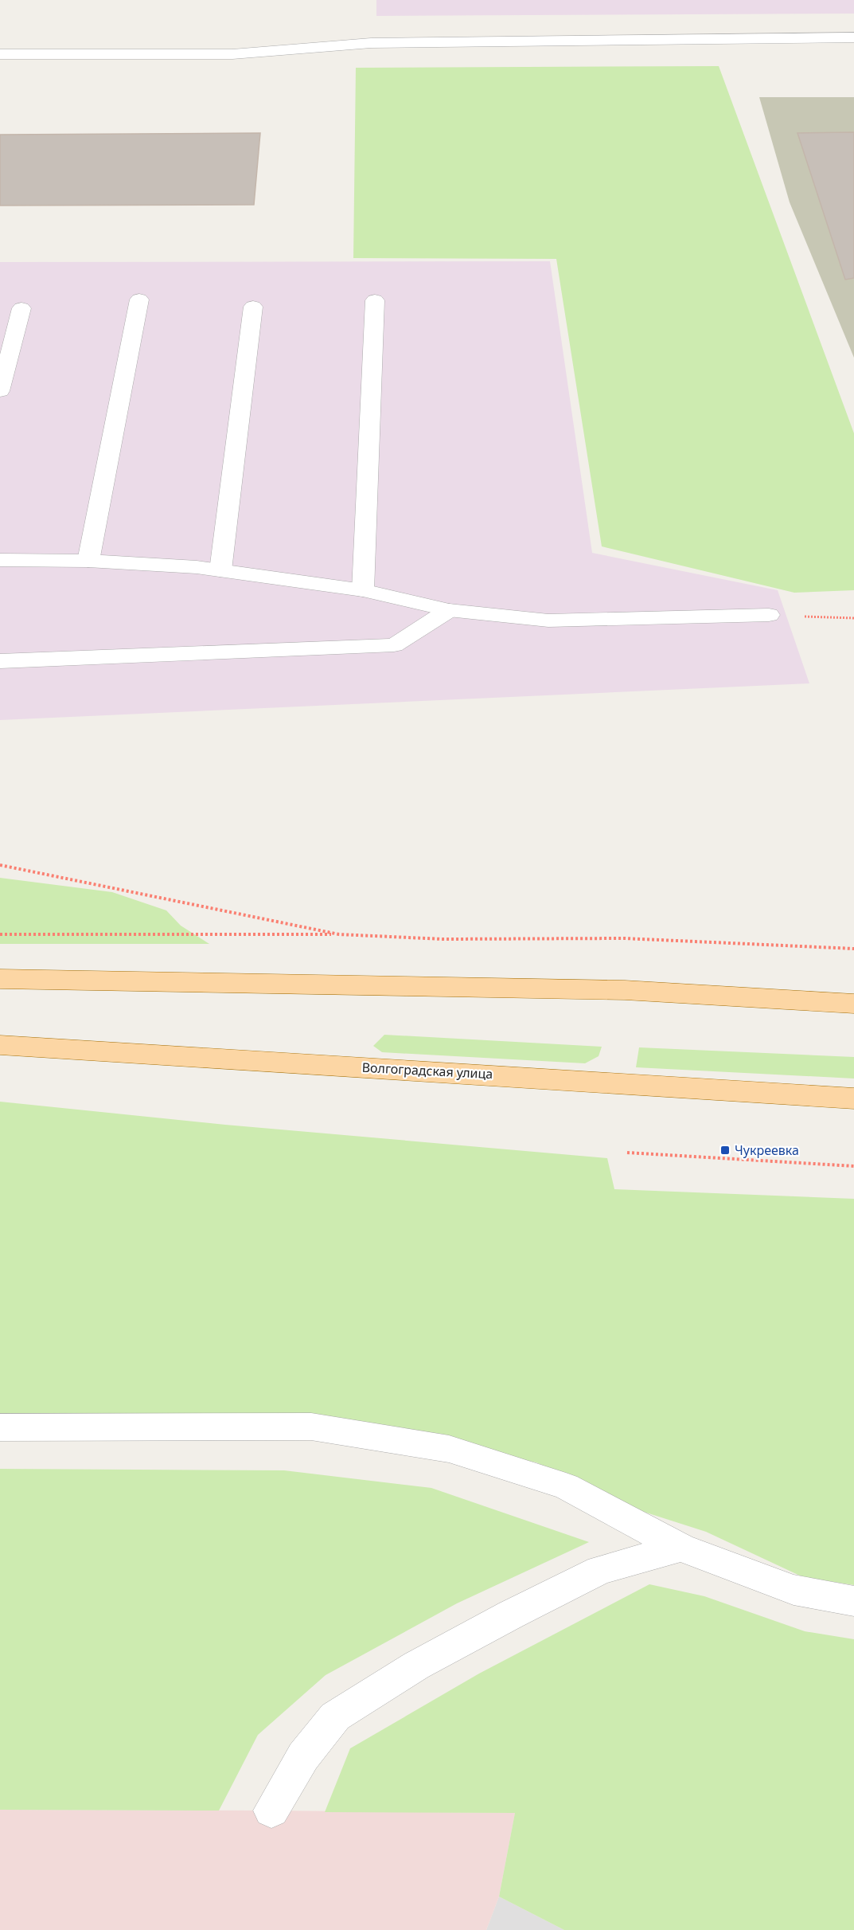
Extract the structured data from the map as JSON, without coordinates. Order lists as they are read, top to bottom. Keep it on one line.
{"streets":{"main road":["Волгоградская улица"]},"places":{"transit":["Чукреевка"]}}
